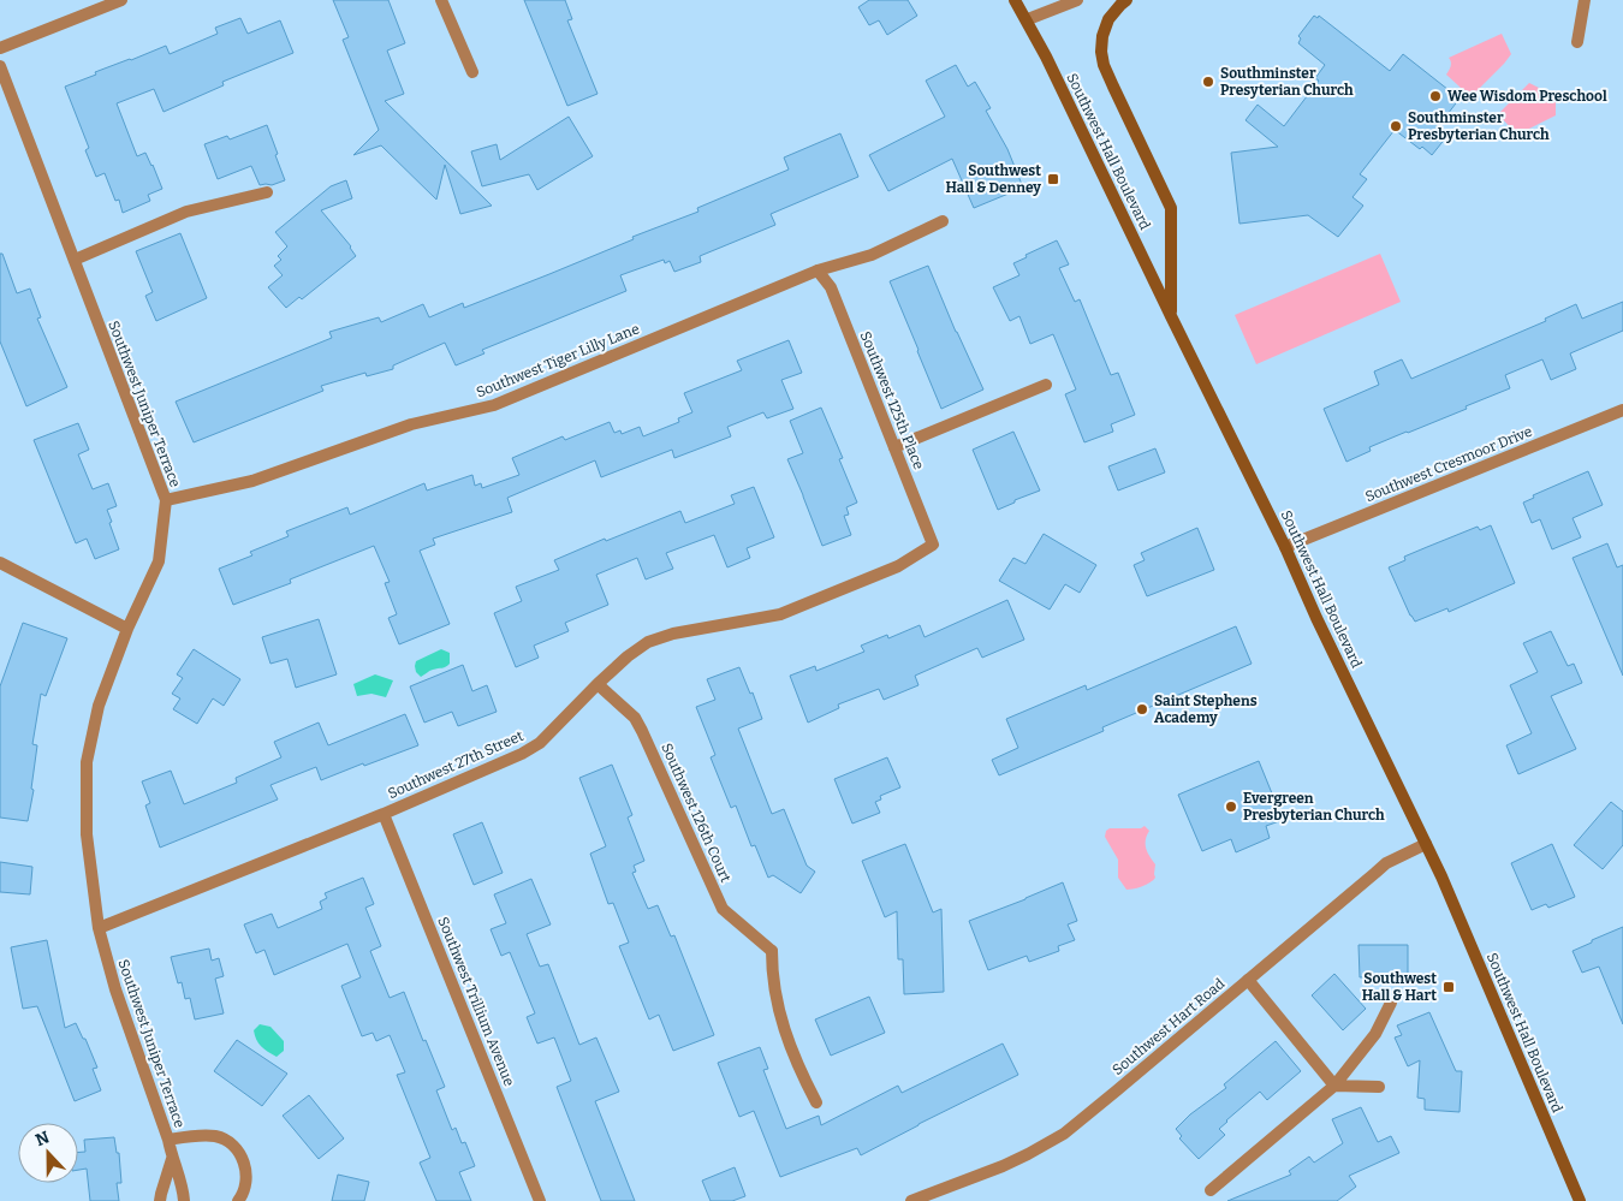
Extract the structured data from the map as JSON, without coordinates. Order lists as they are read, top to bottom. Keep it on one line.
{"streets":{"main road":["Southwest Hall Boulevard"],"street":["Southwest Tiger Lilly Lane","Southwest 125th Place","Southwest Juniper Terrace","Southwest Cresmoor Drive","Southwest 27th Street","Southwest 126th Court","Southwest Trillium Avenue","Southwest Hart Road"]},"crossings":[["Southwest Hall Boulevard","Southwest Cresmoor Drive"],["Southwest Hall Boulevard","Southwest Hart Road"],["Southwest Tiger Lilly Lane","Southwest 125th Place"],["Southwest Tiger Lilly Lane","Southwest Juniper Terrace"],["Southwest 125th Place","Southwest 27th Street"],["Southwest Juniper Terrace","Southwest 27th Street"],["Southwest 27th Street","Southwest 126th Court"],["Southwest 27th Street","Southwest Trillium Avenue"]],"places":{"other":["Southminster Presyterian Church","Wee Wisdom Preschool","Southminster Presbyterian Church","Saint Stephens Academy","Evergreen Presbyterian Church"],"transit":["Southwest Hall & Denney","Southwest Hall & Hart"]},"north":"top"}
